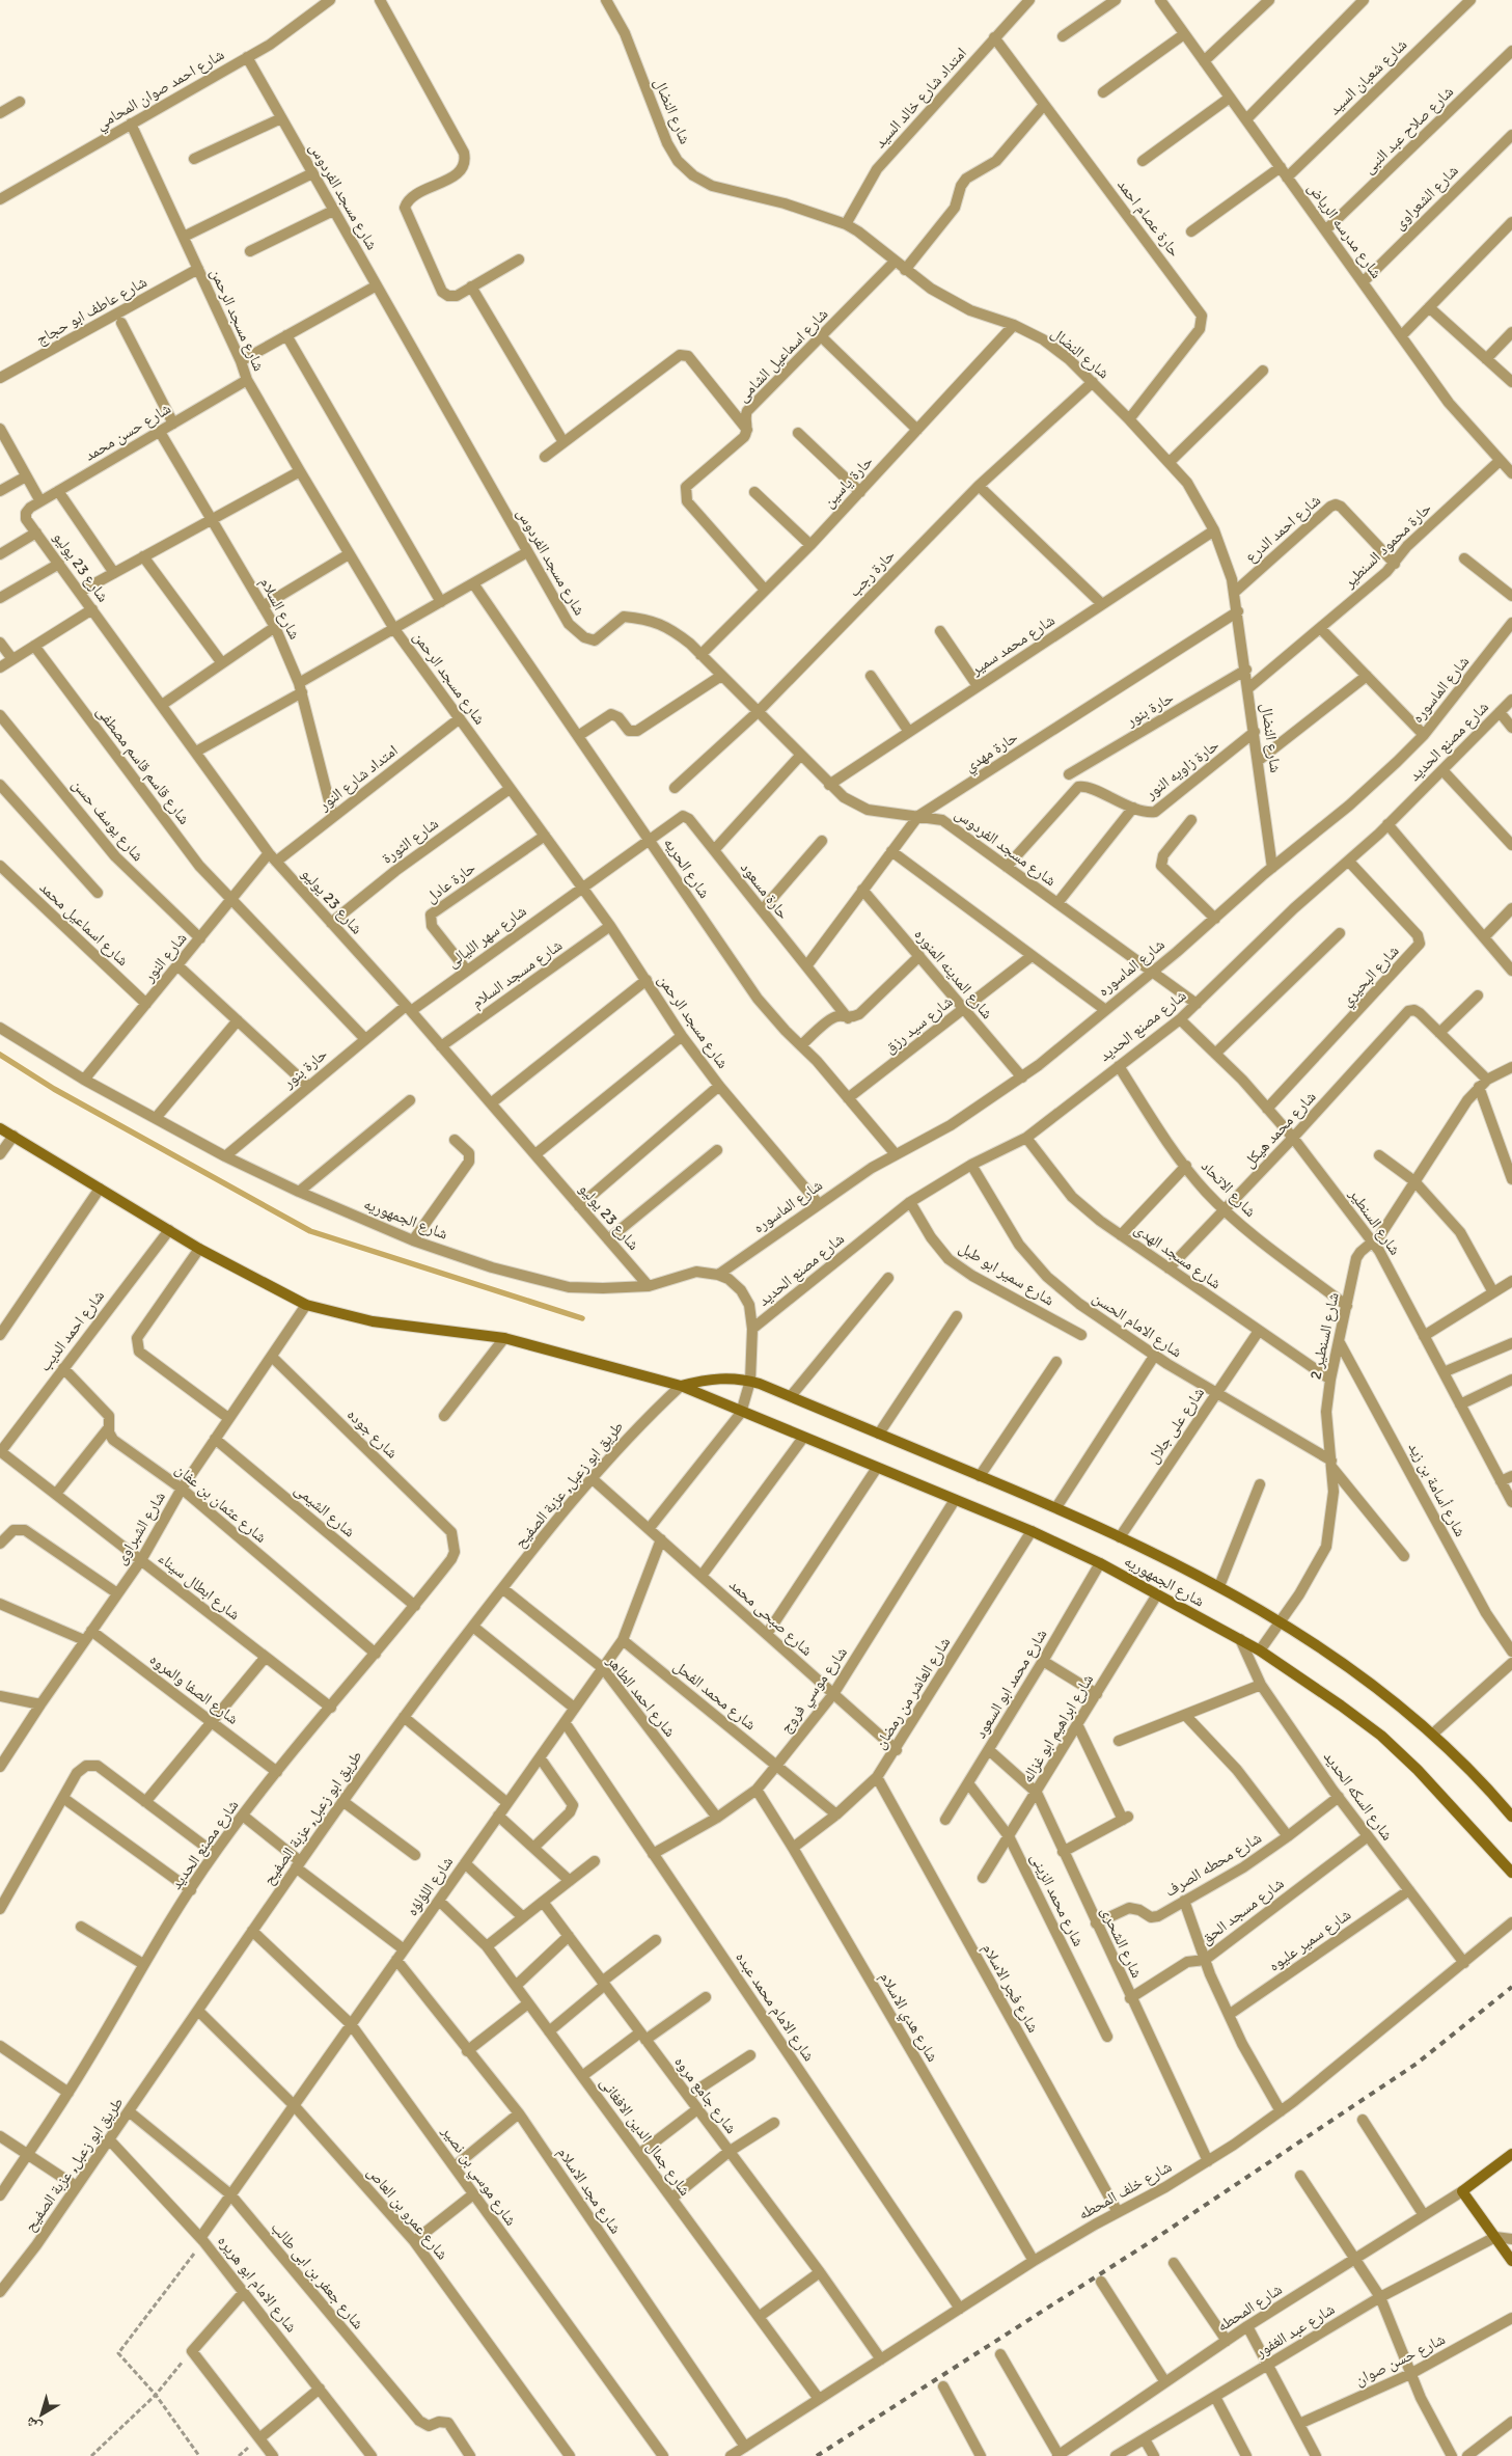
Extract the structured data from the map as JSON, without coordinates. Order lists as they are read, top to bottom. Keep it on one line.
{"streets":{"main road":["شارع الجمهوريه"],"street":["شارع شعبان السيد","شارع احمد صوان المحامي","امتداد شارع خالد السيد","شارع النضال","شارع صلاح عبد النبى","شارع مسجد الفردوس","شارع الشعراوى","حارة عصام احمد","شارع مدرسه الرياض","شارع عاطف ابو حجاج","شارع مسجد الرحمن","شارع اسماعيل الشامى","شارع حسن محمد","حارة ياسين","شارع احمد الدرع","حارة محمود السنطير","شارع 23 يوليو","حارة رجب","شارع السلام","شارع محمد سمير","شارع الماسوره","حارة بنور","شارع مصنع الحديد","حارة مهدي","شارع قاسم قاسم مصطفى","حارة زاويه النور","امتداد شارع النور","شارع يوسف حسن","شارع الثورة","شارع الحريه","حارة عادل","حارة مسعود","شارع اسماعيل محمد","شارع سهر الليالى","شارع النور","شارع مسجد السلام","شارع المدينه المنوره","شارع البحيري","شارع سيد رزق","شارع محمد هيكل","شارع الاتحاد","شارع السنطير","شارع مسجد الهدى","شارع سمير ابو طبل","شارع الامام الحسن","شارع احمد الديب","شارع السنطير 2","شارع على جلال","شارع جوده","طريق ابو زعبل, عزبة الصفيح","شارع أسامة بن زيد","شارع عثمان بن عفان","شارع الشيمى","شارع الشبراوى","شارع ابطال سيناء","شارع صبحى محمد","شارع محمد ابو السعود","شارع الصفا والمروه","شارع موسي فروج","شارع العاشر من رمضان","شارع محمد الفحل","شارع احمد الطاهر","شارع ابراهيم ابو غزاله","شارع السكه الحديد","شارع محطه الصرف","شارع اللؤلؤه","شارع محمد الزينى","شارع مسجد الحق","شارع سمير عليوه","شارع الشحرى","شارع فجر الاسلام","شارع الامام محمد عبده","شارع هدي الاسلام","شارع جامع مروه","شارع جمال الدين الافغانى","شارع موسي بن نصير","شارع مجد الاسلام","شارع خلف المحطه","شارع عمرو بن العاص","شارع جعفر بن ابى طالب","شارع الامام ابو هريره","شارع المحطه","شارع عبد الغفور","شارع حسن صوان"]},"crossings":[["شارع شعبان السيد","شارع مدرسه الرياض"],["شارع احمد صوان المحامي","شارع مسجد الفردوس"],["شارع احمد صوان المحامي","شارع مسجد الرحمن"],["امتداد شارع خالد السيد","شارع النضال"],["امتداد شارع خالد السيد","حارة عصام احمد"],["شارع النضال","حارة عصام احمد"],["شارع النضال","شارع اسماعيل الشامى"],["شارع النضال","حارة ياسين"],["شارع النضال","شارع احمد الدرع"],["شارع النضال","حارة محمود السنطير"],["شارع النضال","حارة رجب"],["شارع النضال","شارع محمد سمير"],["شارع النضال","شارع الماسوره"],["شارع النضال","حارة بنور"],["شارع النضال","حارة مهدي"],["شارع النضال","حارة زاويه النور"],["شارع صلاح عبد النبى","شارع مدرسه الرياض"],["شارع مسجد الفردوس","حارة ياسين"],["شارع مسجد الفردوس","حارة رجب"],["شارع مسجد الفردوس","شارع محمد سمير"],["شارع مسجد الفردوس","شارع الماسوره"],["شارع مسجد الفردوس","شارع مصنع الحديد"],["شارع مسجد الفردوس","حارة مهدي"],["شارع مسجد الفردوس","حارة زاويه النور"],["شارع الشعراوى","شارع مدرسه الرياض"],["شارع مدرسه الرياض","حارة محمود السنطير"],["شارع عاطف ابو حجاج","شارع مسجد الرحمن"],["شارع مسجد الرحمن","شارع حسن محمد"],["شارع مسجد الرحمن","شارع الماسوره"],["شارع مسجد الرحمن","امتداد شارع النور"],["شارع مسجد الرحمن","شارع الثورة"],["شارع مسجد الرحمن","حارة عادل"],["شارع مسجد الرحمن","شارع سهر الليالى"],["شارع مسجد الرحمن","شارع مسجد السلام"],["شارع حسن محمد","شارع 23 يوليو"],["شارع حسن محمد","شارع السلام"],["شارع احمد الدرع","حارة محمود السنطير"],["شارع 23 يوليو","حارة بنور"],["شارع 23 يوليو","امتداد شارع النور"],["شارع 23 يوليو","شارع الثورة"],["شارع 23 يوليو","شارع سهر الليالى"],["شارع 23 يوليو","شارع النور"],["شارع 23 يوليو","شارع مسجد السلام"],["شارع 23 يوليو","شارع الجمهوريه"],["شارع السلام","امتداد شارع النور"],["شارع الماسوره","شارع الحريه"],["شارع الماسوره","شارع المدينه المنوره"],["شارع الماسوره","شارع الجمهوريه"],["حارة بنور","شارع قاسم قاسم مصطفى"],["حارة بنور","شارع سهر الليالى"],["حارة بنور","شارع الجمهوريه"],["شارع مصنع الحديد","شارع البحيري"],["شارع مصنع الحديد","شارع الاتحاد"],["شارع مصنع الحديد","شارع الجمهوريه"],["شارع مصنع الحديد","شارع السنطير"],["شارع مصنع الحديد","شارع مسجد الهدى"],["شارع مصنع الحديد","شارع سمير ابو طبل"],["شارع مصنع الحديد","شارع الامام الحسن"],["شارع مصنع الحديد","شارع جوده"],["شارع مصنع الحديد","شارع عثمان بن عفان"],["شارع مصنع الحديد","شارع الشيمى"],["شارع مصنع الحديد","شارع ابطال سيناء"],["شارع مصنع الحديد","شارع الصفا والمروه"],["حارة مهدي","حارة مسعود"],["حارة مهدي","شارع المدينه المنوره"],["شارع قاسم قاسم مصطفى","شارع النور"],["امتداد شارع النور","شارع النور"],["شارع يوسف حسن","شارع النور"],["شارع الحريه","حارة مسعود"],["شارع الحريه","شارع سهر الليالى"],["شارع الحريه","شارع سيد رزق"],["حارة عادل","شارع سهر الليالى"],["حارة مسعود","شارع سهر الليالى"],["شارع اسماعيل محمد","شارع النور"],["شارع النور","شارع الجمهوريه"],["شارع المدينه المنوره","شارع سيد رزق"],["شارع البحيري","شارع السنطير"],["شارع محمد هيكل","شارع الاتحاد"],["شارع محمد هيكل","شارع السنطير"],["شارع محمد هيكل","شارع مسجد الهدى"],["شارع الاتحاد","شارع السنطير 2"],["شارع الجمهوريه","شارع احمد الديب"],["شارع الجمهوريه","شارع السنطير 2"],["شارع الجمهوريه","شارع على جلال"],["شارع الجمهوريه","طريق ابو زعبل, عزبة الصفيح"],["شارع الجمهوريه","شارع الشبراوى"],["شارع الجمهوريه","شارع محمد ابو السعود"],["شارع الجمهوريه","شارع موسي فروج"],["شارع الجمهوريه","شارع العاشر من رمضان"],["شارع الجمهوريه","شارع ابراهيم ابو غزاله"],["شارع الجمهوريه","شارع السكه الحديد"],["شارع السنطير","شارع السنطير 2"],["شارع مسجد الهدى","شارع السنطير 2"],["شارع مسجد الهدى","شارع على جلال"],["شارع الامام الحسن","شارع السنطير 2"],["شارع الامام الحسن","شارع على جلال"],["شارع احمد الديب","شارع عثمان بن عفان"],["شارع احمد الديب","شارع ابطال سيناء"],["شارع السنطير 2","شارع أسامة بن زيد"],["شارع جوده","شارع الشبراوى"],["طريق ابو زعبل, عزبة الصفيح","شارع صبحى محمد"],["طريق ابو زعبل, عزبة الصفيح","شارع احمد الطاهر"],["طريق ابو زعبل, عزبة الصفيح","شارع موسي بن نصير"],["طريق ابو زعبل, عزبة الصفيح","شارع عمرو بن العاص"],["طريق ابو زعبل, عزبة الصفيح","شارع جعفر بن ابى طالب"],["طريق ابو زعبل, عزبة الصفيح","شارع الامام ابو هريره"],["شارع عثمان بن عفان","شارع الشبراوى"],["شارع الشيمى","شارع الشبراوى"],["شارع الشبراوى","شارع ابطال سيناء"],["شارع الشبراوى","شارع الصفا والمروه"],["شارع صبحى محمد","شارع موسي فروج"],["شارع صبحى محمد","شارع العاشر من رمضان"],["شارع صبحى محمد","شارع اللؤلؤه"],["شارع محمد ابو السعود","شارع محمد الزينى"],["شارع محمد ابو السعود","شارع الشحرى"],["شارع موسي فروج","شارع محمد الفحل"],["شارع موسي فروج","شارع احمد الطاهر"],["شارع موسي فروج","شارع الامام محمد عبده"],["شارع موسي فروج","شارع هدي الاسلام"],["شارع العاشر من رمضان","شارع محمد الفحل"],["شارع العاشر من رمضان","شارع فجر الاسلام"],["شارع العاشر من رمضان","شارع هدي الاسلام"],["شارع محمد الفحل","شارع اللؤلؤه"],["شارع احمد الطاهر","شارع اللؤلؤه"],["شارع ابراهيم ابو غزاله","شارع محمد الزينى"],["شارع ابراهيم ابو غزاله","شارع الشحرى"],["شارع السكه الحديد","شارع محطه الصرف"],["شارع السكه الحديد","شارع مسجد الحق"],["شارع السكه الحديد","شارع سمير عليوه"],["شارع السكه الحديد","شارع خلف المحطه"],["شارع محطه الصرف","شارع الشحرى"],["شارع اللؤلؤه","شارع الامام محمد عبده"],["شارع اللؤلؤه","شارع جمال الدين الافغانى"],["شارع اللؤلؤه","شارع موسي بن نصير"],["شارع اللؤلؤه","شارع مجد الاسلام"],["شارع اللؤلؤه","شارع عمرو بن العاص"],["شارع اللؤلؤه","شارع جعفر بن ابى طالب"],["شارع اللؤلؤه","شارع الامام ابو هريره"],["شارع مسجد الحق","شارع الشحرى"],["شارع الشحرى","شارع خلف المحطه"],["شارع فجر الاسلام","شارع خلف المحطه"],["شارع الامام محمد عبده","شارع خلف المحطه"],["شارع هدي الاسلام","شارع خلف المحطه"],["شارع جامع مروه","شارع خلف المحطه"],["شارع جمال الدين الافغانى","شارع خلف المحطه"],["شارع مجد الاسلام","شارع خلف المحطه"]],"north":"bottom left"}
